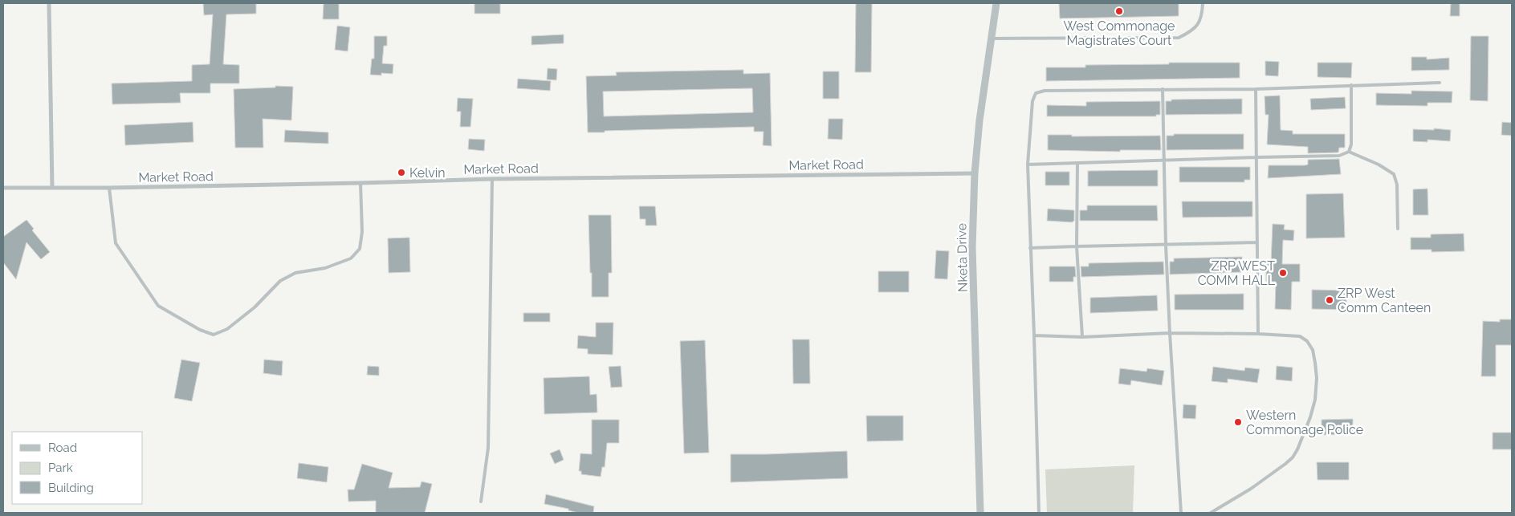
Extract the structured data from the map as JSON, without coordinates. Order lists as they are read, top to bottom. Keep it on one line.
{"streets":{"street":["Market Road","Nketa Drive"]},"crossings":[["Market Road","Nketa Drive"]],"places":["West Commonage Magistrates Court","Kelvin","ZRP WEST COMM HALL","ZRP West Comm Canteen","Western Commonage Police"],"legend":["Road","Park","Building"]}
